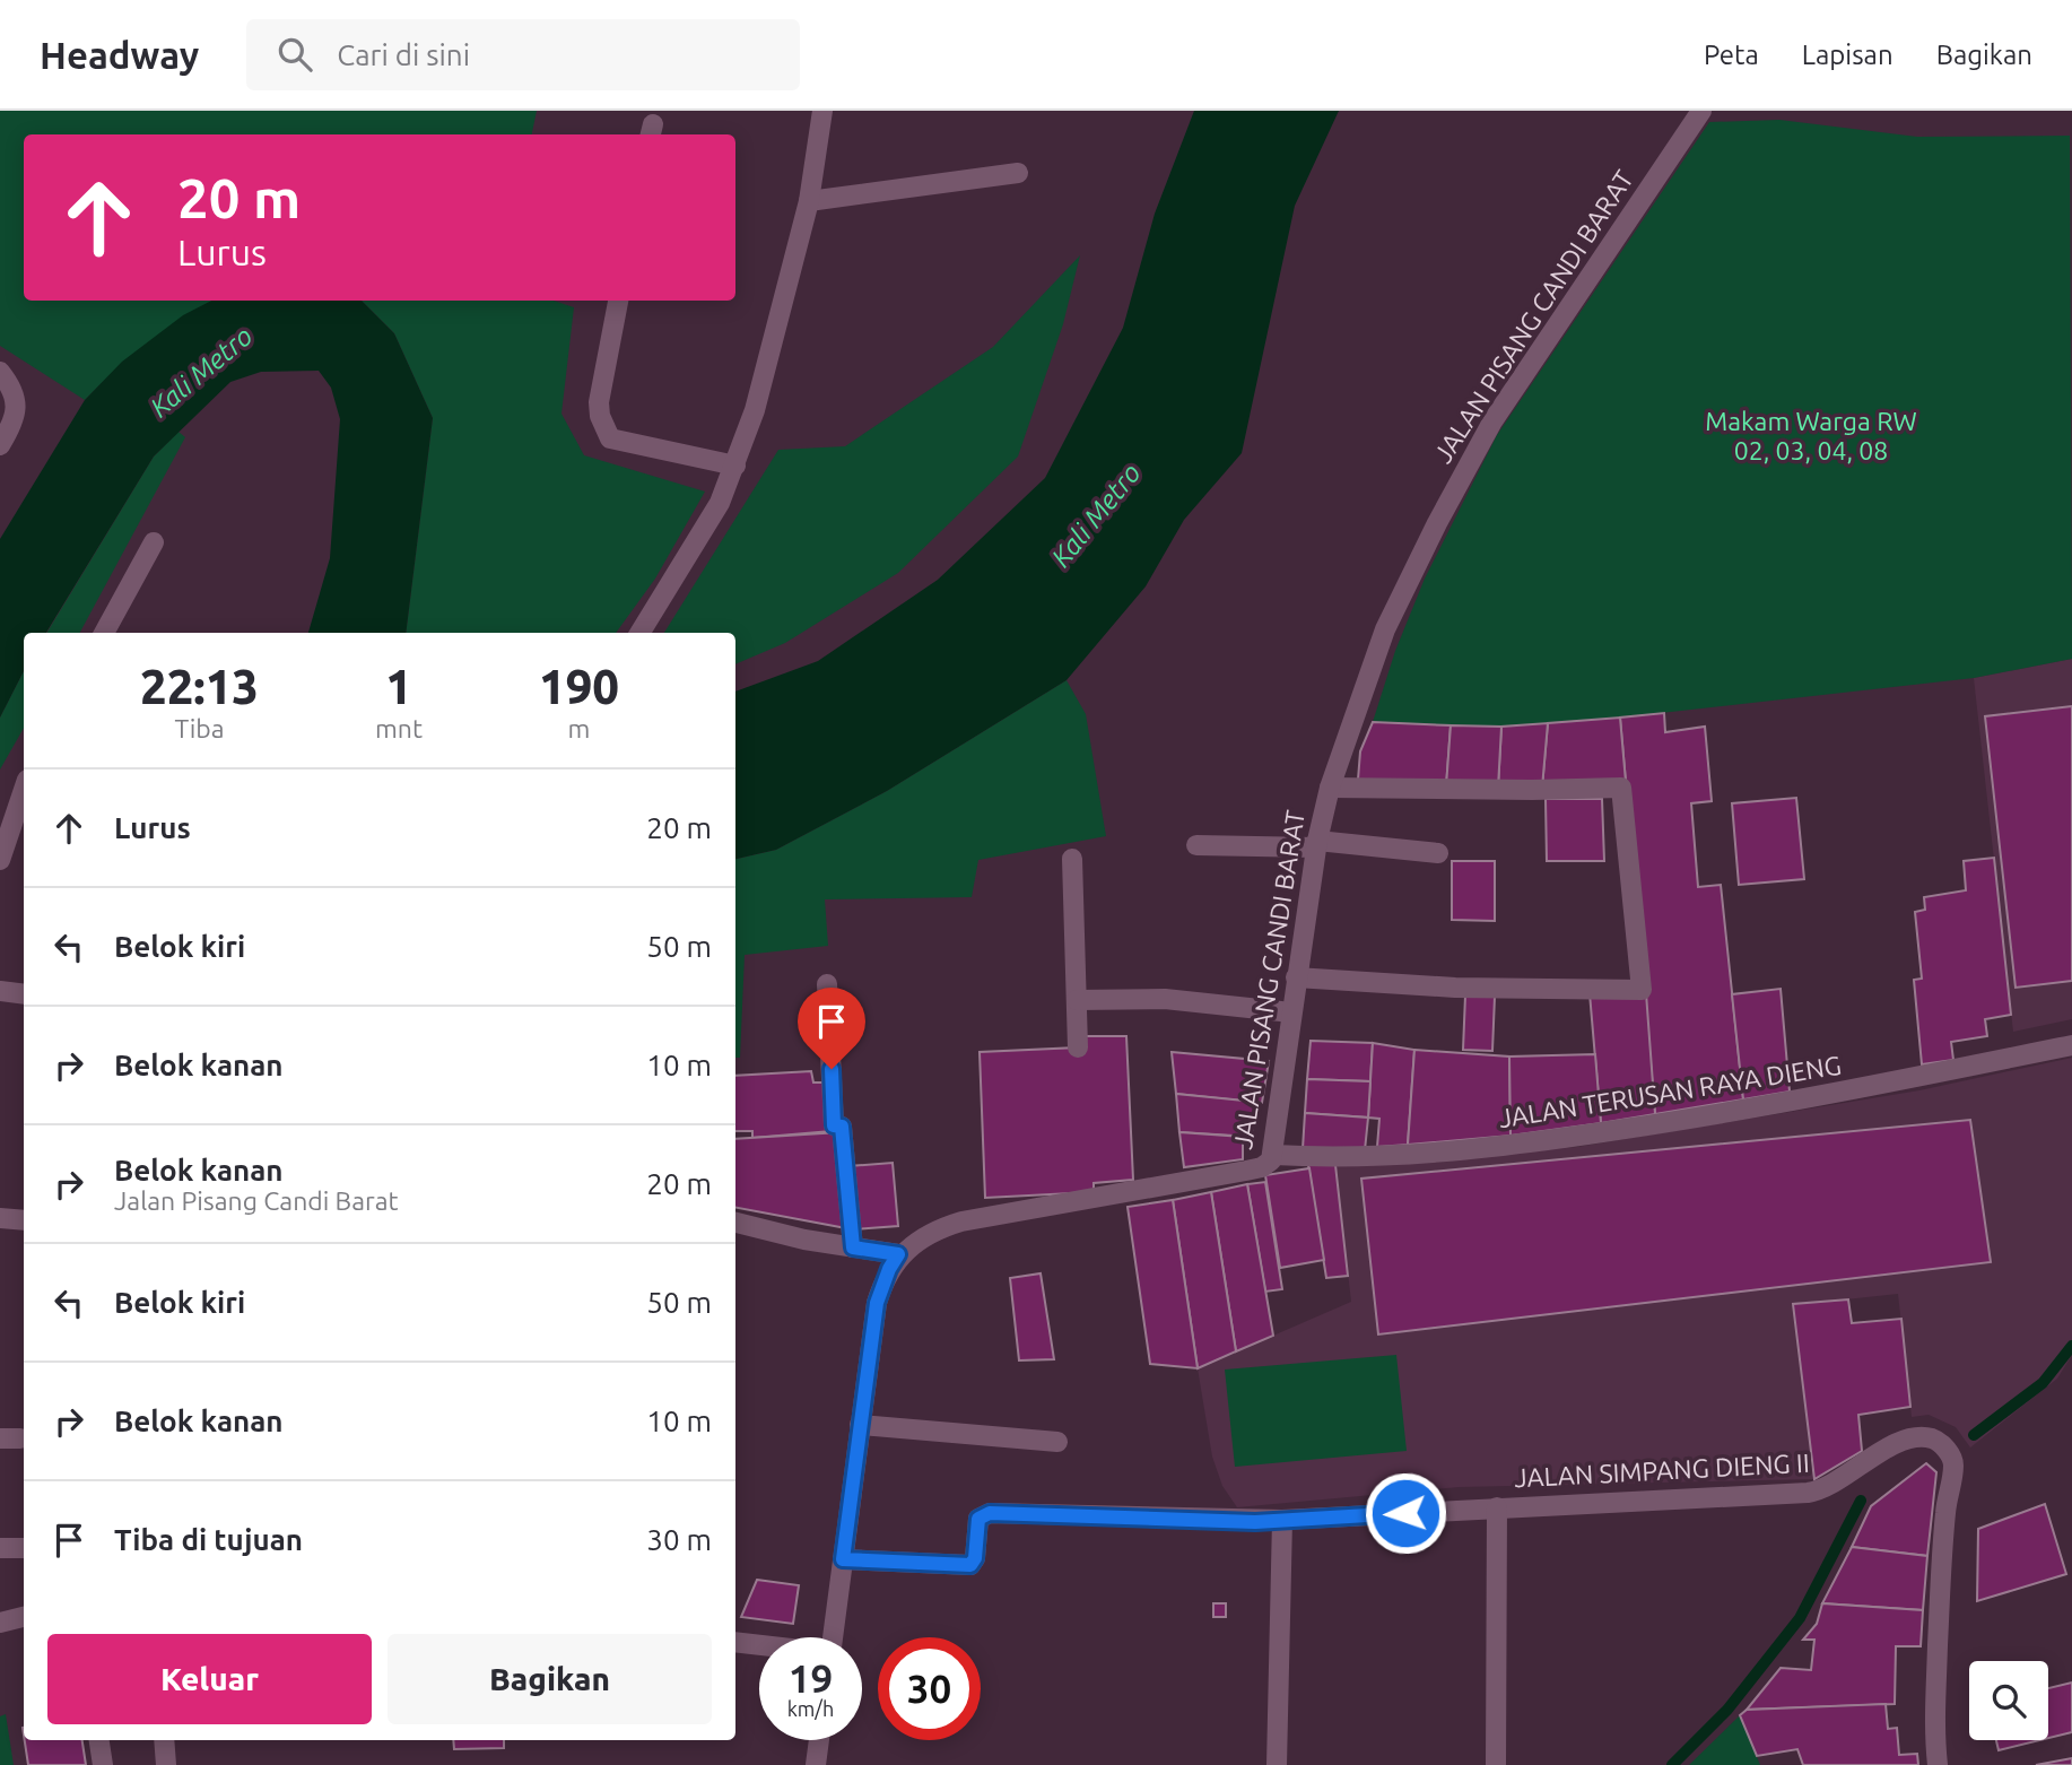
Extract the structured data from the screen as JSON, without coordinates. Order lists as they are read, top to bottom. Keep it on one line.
{"streets":{"street":["JALAN PISANG CANDI BARAT","JALAN TERUSAN RAYA DIENG","JALAN SIMPANG DIENG II"]},"crossings":[["JALAN PISANG CANDI BARAT","JALAN TERUSAN RAYA DIENG"]],"water":["Kali Metro"],"parks":["Makam Warga RW 02, 03, 04, 08"],"page":{"header":"Headway","search":"Cari di sini","nav":["Peta","Lapisan","Bagikan"],"turn":["20 m","Lurus"],"eta":["22:13","Tiba","1","mnt","190","m"],"list":[{"name":"Lurus","value":"20 m"},{"name":"Belok kiri","value":"50 m"},{"name":"Belok kanan","value":"10 m"},{"name":"Belok kanan","note":"Jalan Pisang Candi Barat","value":"20 m"},{"name":"Belok kiri","value":"50 m"},{"name":"Belok kanan","value":"10 m"},{"name":"Tiba di tujuan","value":"30 m"}],"buttons":["Keluar","Bagikan"],"speed":"19 km/h","limit":"30"}}
